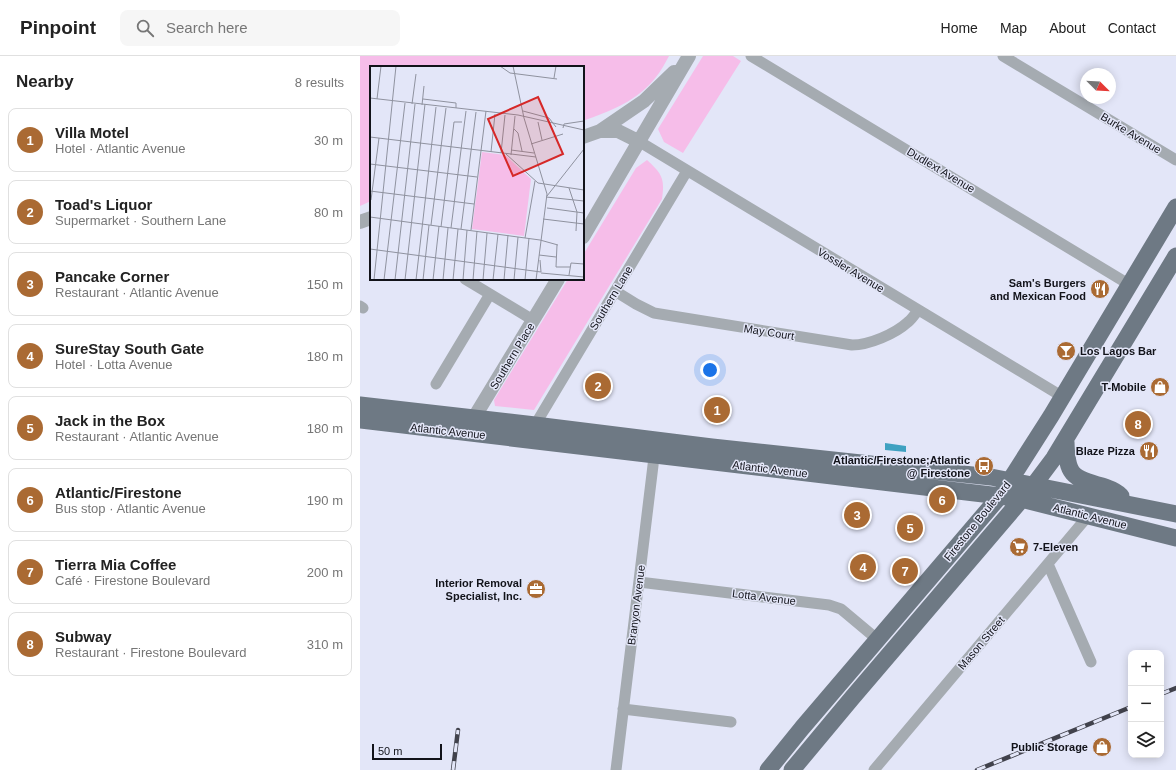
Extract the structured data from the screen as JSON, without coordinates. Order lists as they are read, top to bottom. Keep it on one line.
{"streets":{"main road":["Atlantic Avenue","Firestone Boulevard"],"street":["Burke Avenue","Dudlext Avenue","Vossler Avenue","Southern Lane","May Court","Southern Place","Lotta Avenue","Branyon Avenue","Mason Street"]},"crossings":[["Dudlext Avenue","Firestone Boulevard"],["Vossler Avenue","Southern Lane"],["Vossler Avenue","May Court"],["Vossler Avenue","Firestone Boulevard"],["Southern Lane","May Court"],["Southern Lane","Atlantic Avenue"],["Southern Place","Atlantic Avenue"],["Atlantic Avenue","Firestone Boulevard"],["Atlantic Avenue","Branyon Avenue"],["Atlantic Avenue","Mason Street"],["Firestone Boulevard","Lotta Avenue"],["Lotta Avenue","Branyon Avenue"]],"places":{"restaurant":["Sam's Burgers and Mexican Food","Blaze Pizza"],"bar":["Los Lagos Bar"],"shop":["T-Mobile","Public Storage"],"bus stop":["Atlantic/Firestone;Atlantic @ Firestone"],"supermarket":["7-Eleven"],"office":["Interior Removal Specialist, Inc."]},"scale_bar":"50 m","north":"bottom right","page":{"header":"Pinpoint","search":"Search here","nav":["Home","Map","About","Contact"],"heading":["Nearby","8 results"],"list":[{"mark":"1","name":"Villa Motel","note":"Hotel · Atlantic Avenue","value":"30 m"},{"mark":"2","name":"Toad's Liquor","note":"Supermarket · Southern Lane","value":"80 m"},{"mark":"3","name":"Pancake Corner","note":"Restaurant · Atlantic Avenue","value":"150 m"},{"mark":"4","name":"SureStay South Gate","note":"Hotel · Lotta Avenue","value":"180 m"},{"mark":"5","name":"Jack in the Box","note":"Restaurant · Atlantic Avenue","value":"180 m"},{"mark":"6","name":"Atlantic/Firestone","note":"Bus stop · Atlantic Avenue","value":"190 m"},{"mark":"7","name":"Tierra Mia Coffee","note":"Café · Firestone Boulevard","value":"200 m"},{"mark":"8","name":"Subway","note":"Restaurant · Firestone Boulevard","value":"310 m"}],"pins":["2","1","8","6","3","5","4","7"],"map_buttons":["+","−"],"scale":"50 m"}}
